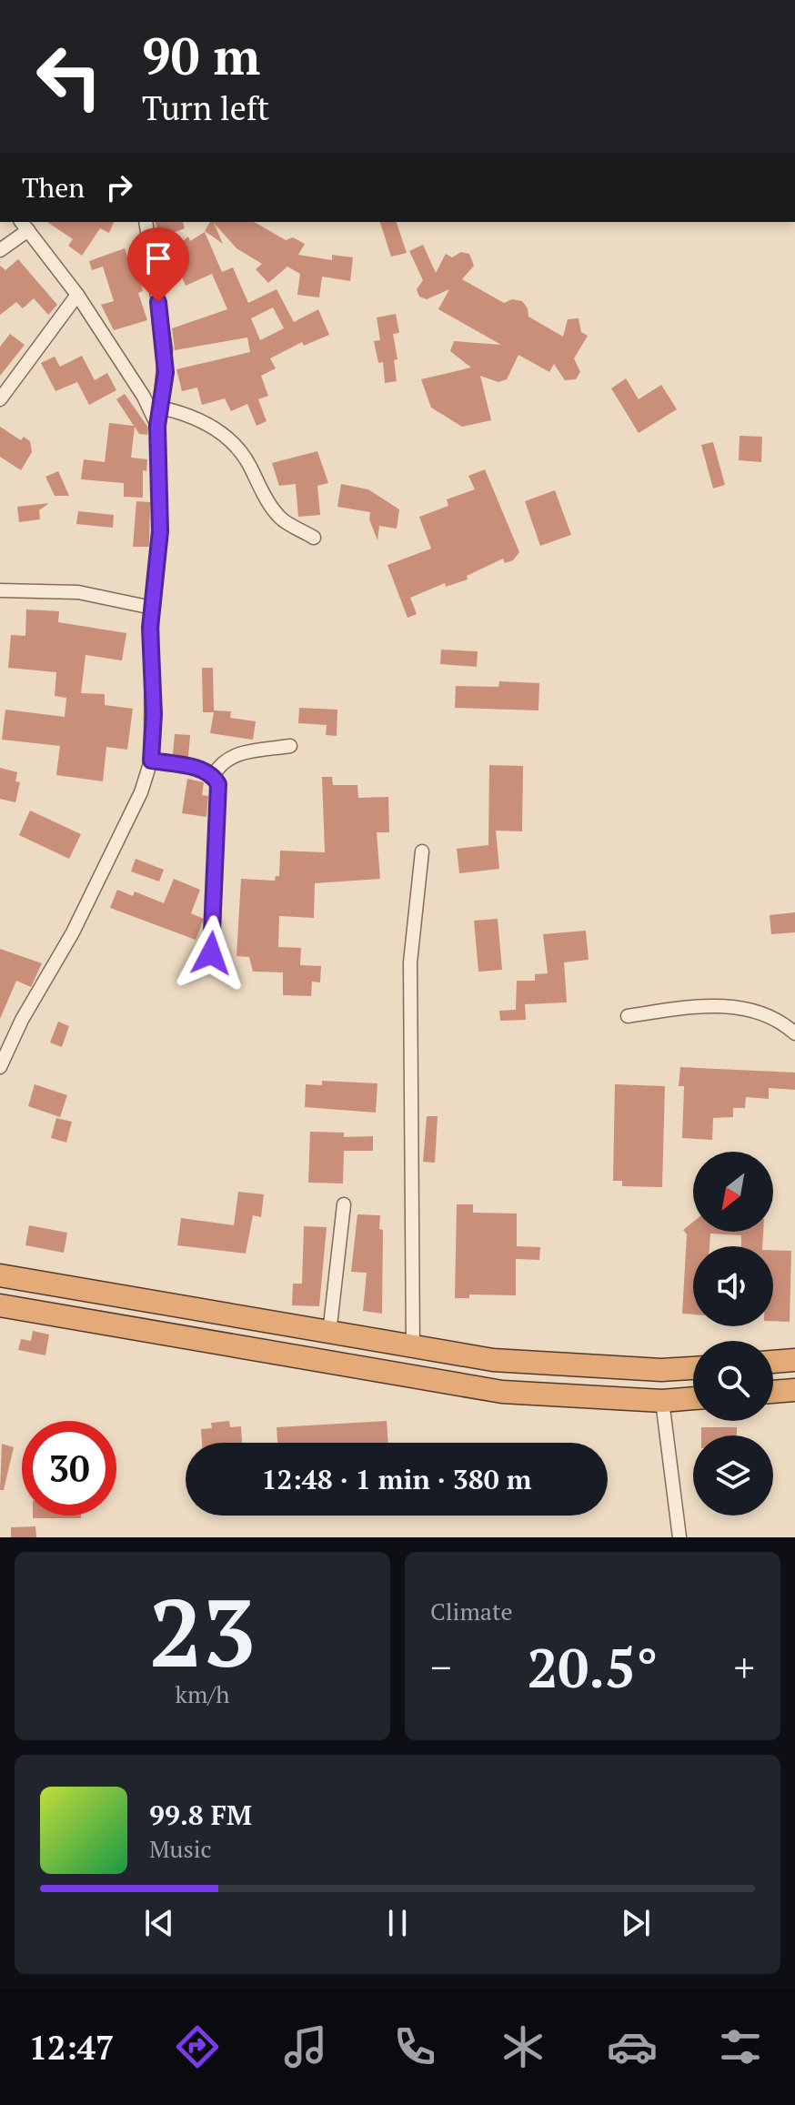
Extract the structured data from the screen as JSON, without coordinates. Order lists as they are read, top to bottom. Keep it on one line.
{"north":"bottom left","page":{"turn":["90 m","Turn left"],"then":"Then","limit":"30","trip":"12:48 · 1 min · 380 m","tile":[["23","km/h"],"Climate"],"heat":["−","20.5°","+"],"song":["99.8 FM","Music"],"tabs":"12:47"}}
